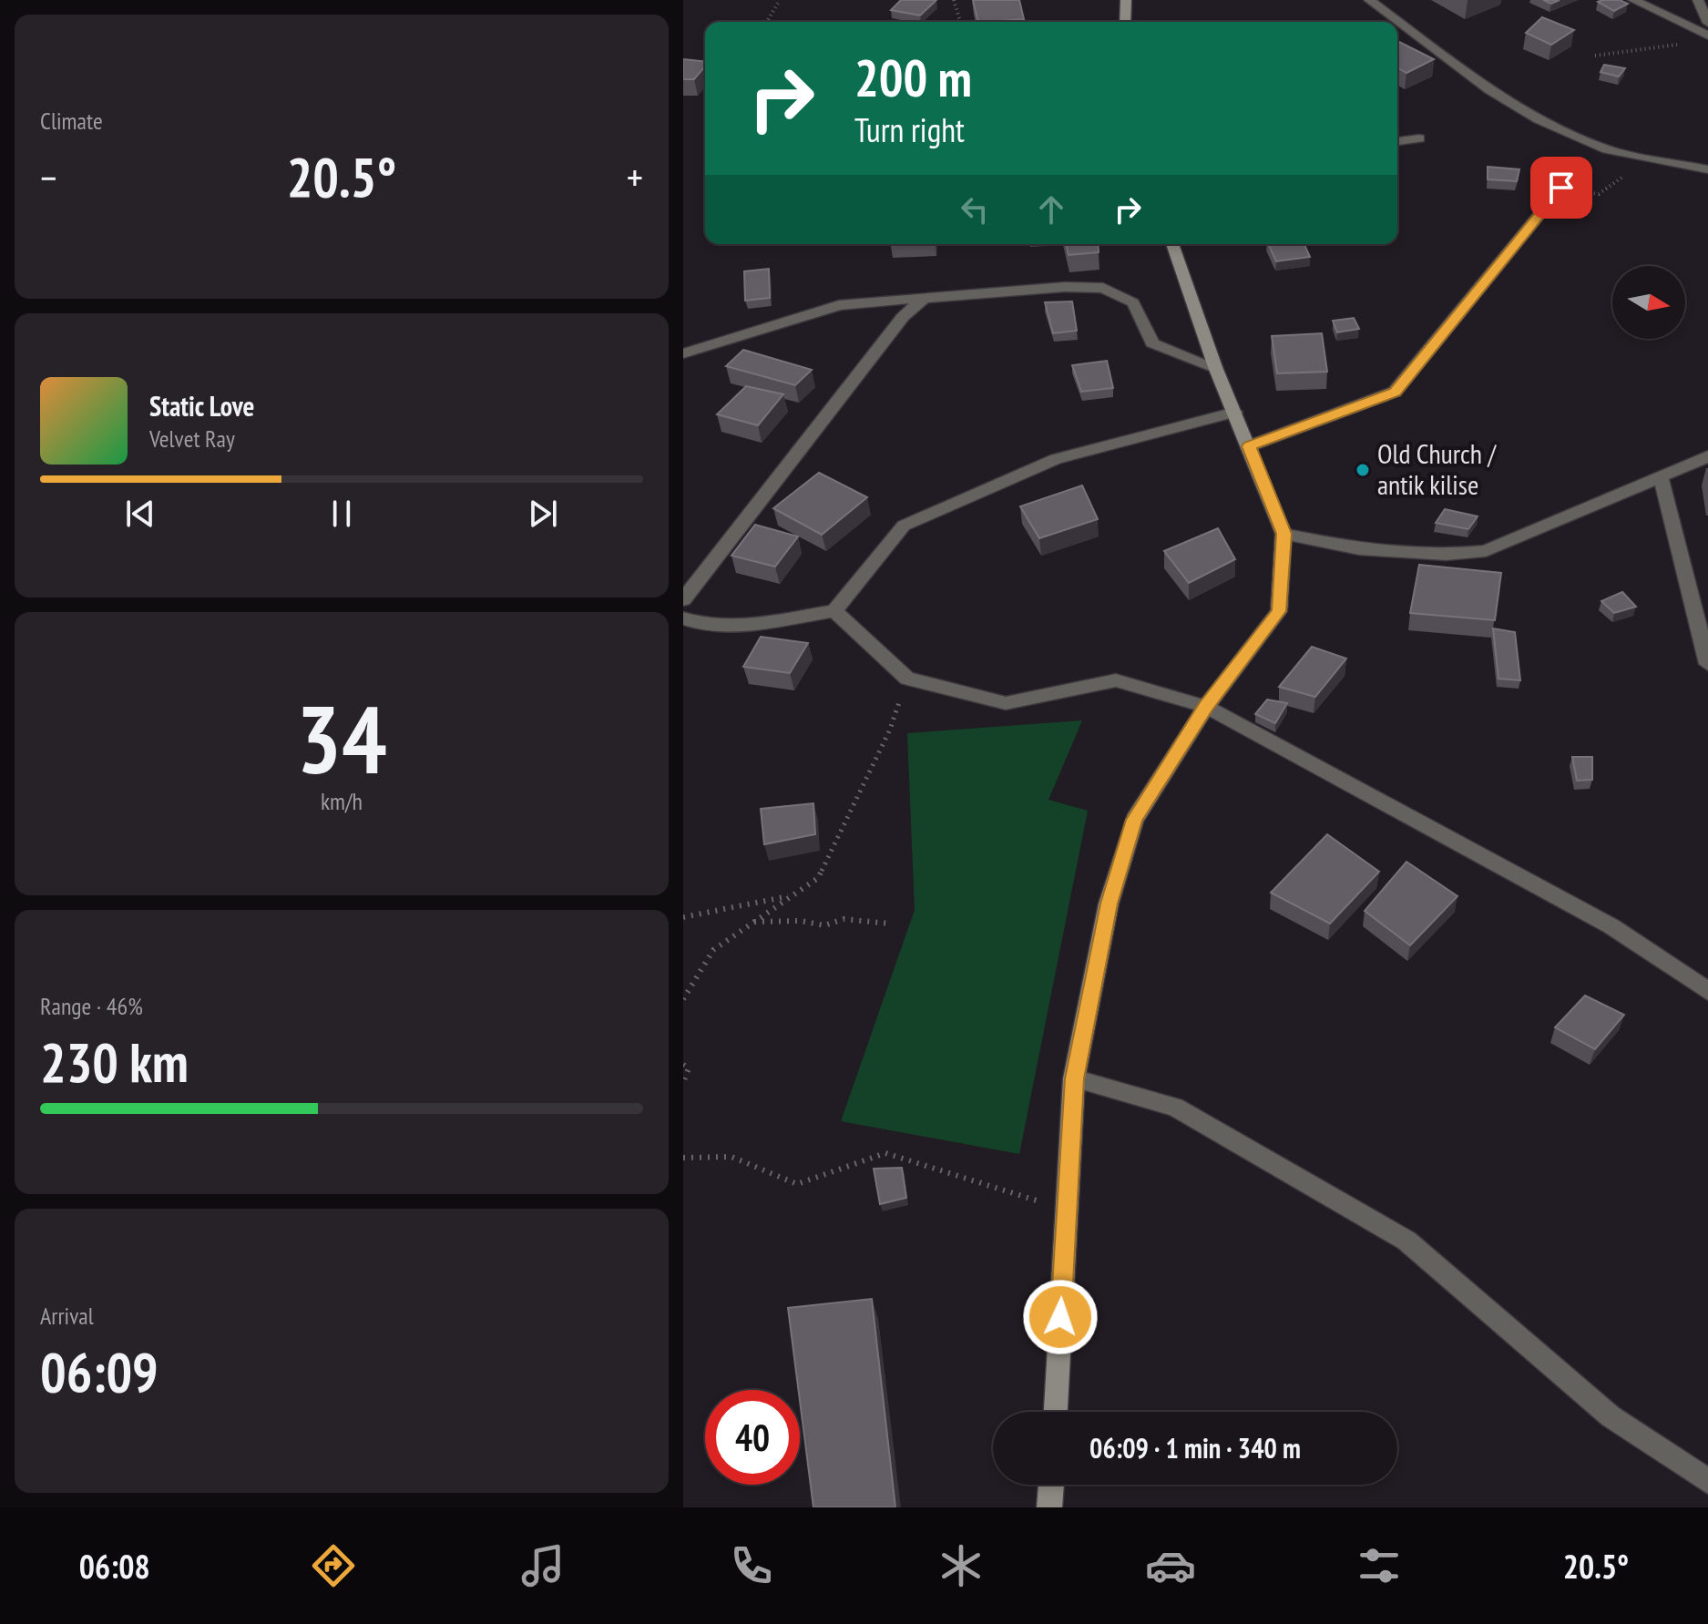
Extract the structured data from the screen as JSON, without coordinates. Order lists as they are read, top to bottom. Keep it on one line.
{"places":["Old Church / antik kilise"],"north":"right","page":{"tile":["Climate",["34","km/h"],["Range · 46%","230 km"],["Arrival","06:09"]],"turn":["200 m","Turn right"],"heat":["−","20.5°","+"],"song":["Static Love","Velvet Ray"],"limit":"40","trip":"06:09 · 1 min · 340 m","tabs":["06:08","20.5°"]}}
